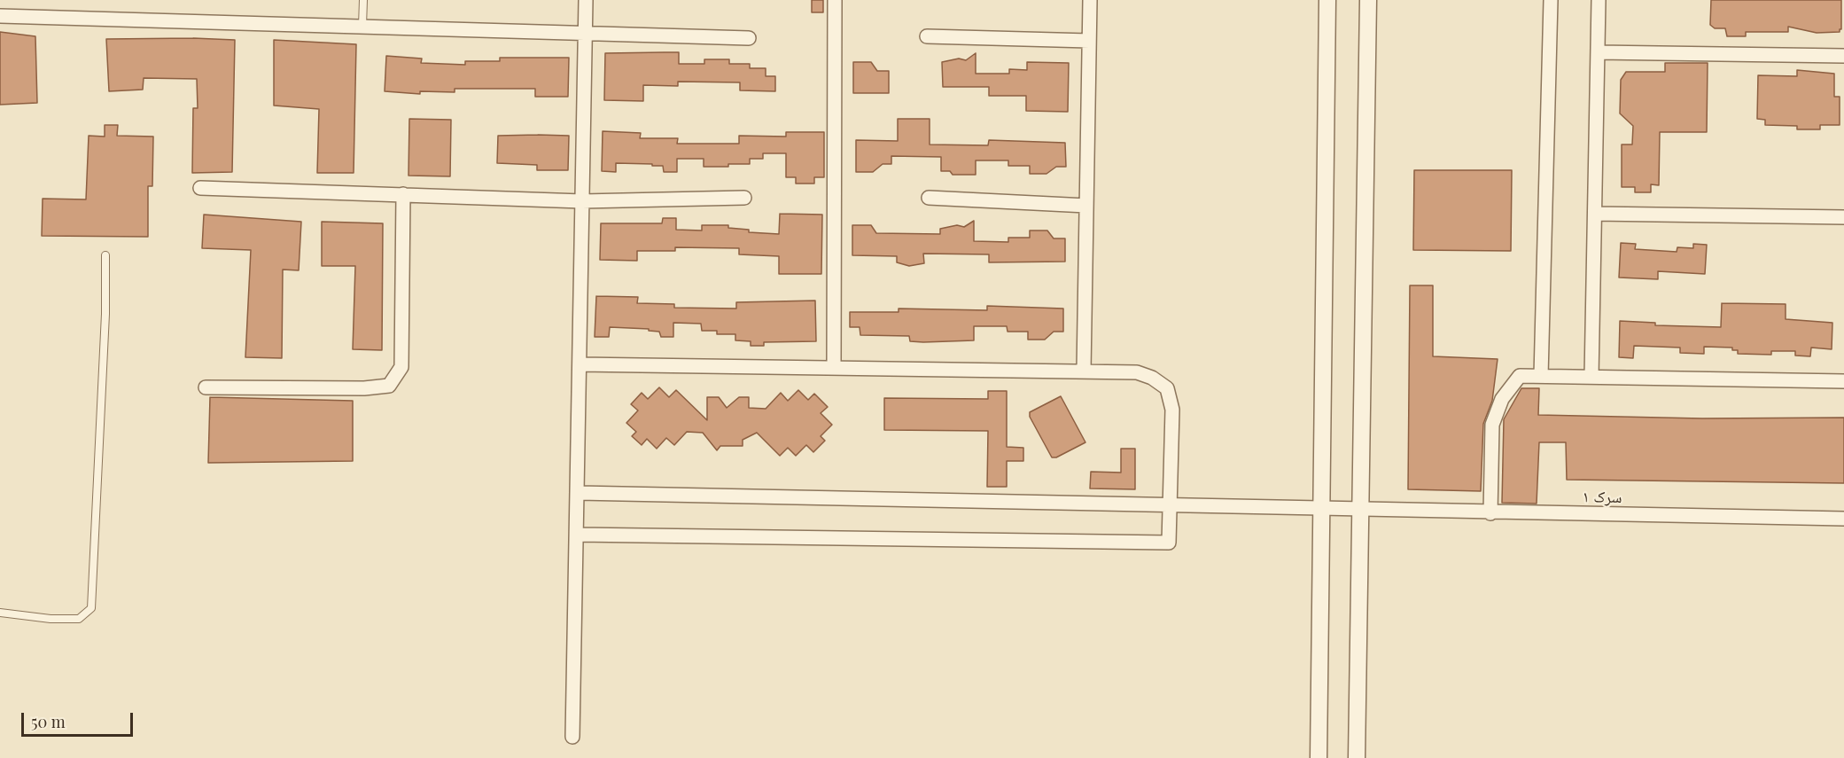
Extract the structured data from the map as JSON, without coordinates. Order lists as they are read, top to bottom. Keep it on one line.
{"streets":{"street":["سرک ۱"]},"scale_bar":"50 m"}
